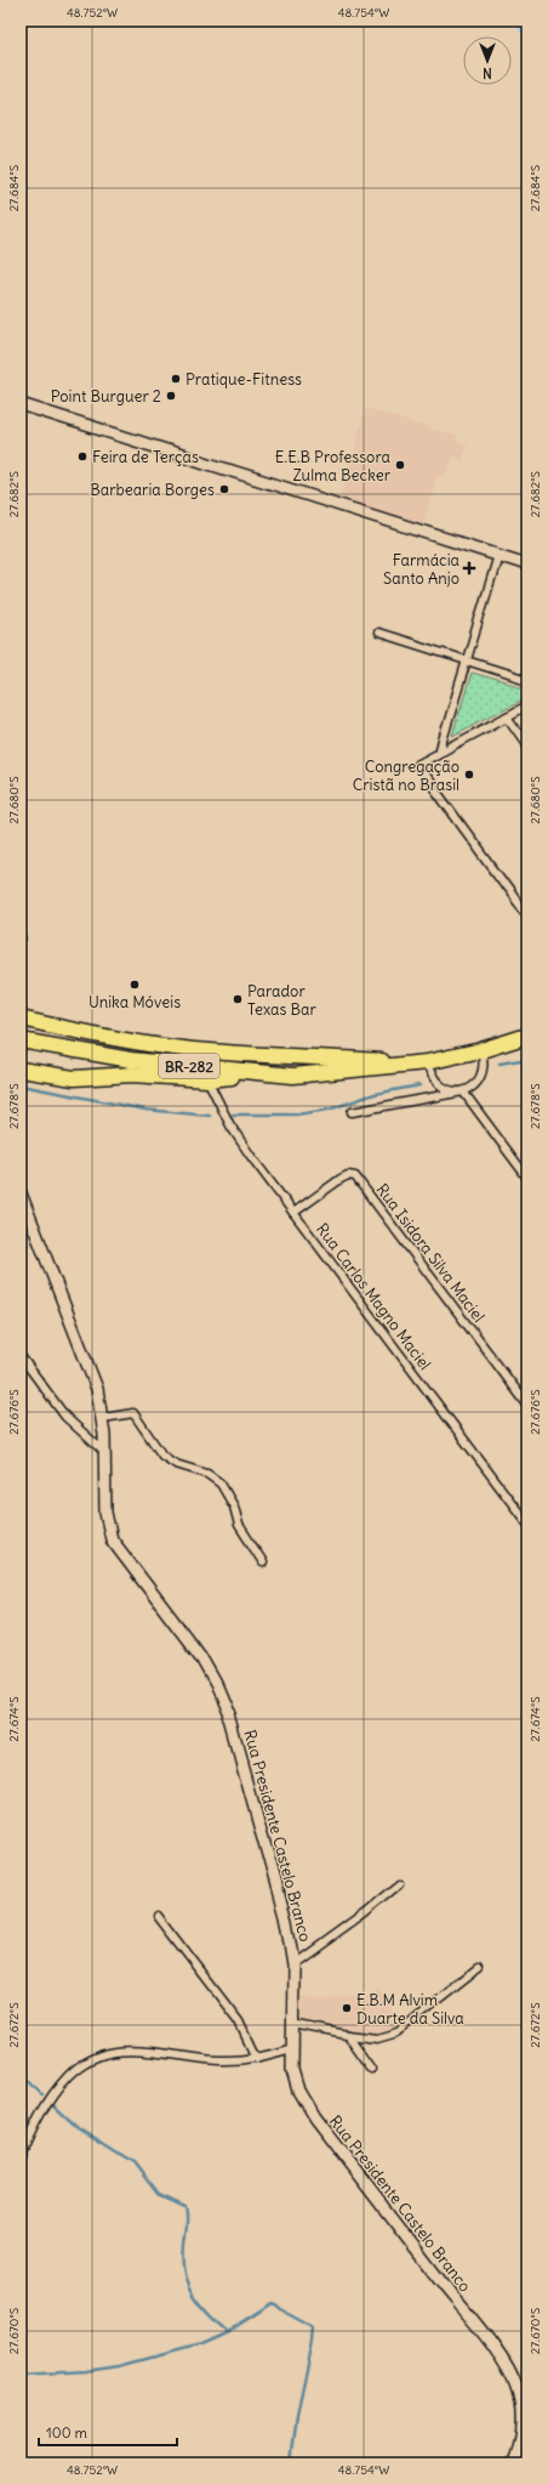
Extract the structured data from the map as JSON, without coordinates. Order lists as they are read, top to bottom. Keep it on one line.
{"streets":{"highway":["BR-282"],"street":["Rua Isidora Silva Maciel","Rua Carlos Magno Maciel","Rua Presidente Castelo Branco"]},"crossings":[["Rua Isidora Silva Maciel","Rua Carlos Magno Maciel"]],"places":{"other":["Pratique-Fitness","Point Burguer 2","Feira de Terças","E.E.B Professora Zulma Becker","Barbearia Borges","Congregação Cristã no Brasil","Unika Móveis","Parador Texas Bar","E.B.M Alvim Duarte da Silva"],"health":["Farmácia Santo Anjo"]},"scale_bar":"100 m","north":"bottom","coordinates":["48.752°W","48.754°W","27.684°S","27.682°S","27.680°S","27.678°S","27.676°S","27.674°S","27.672°S","27.670°S"]}
